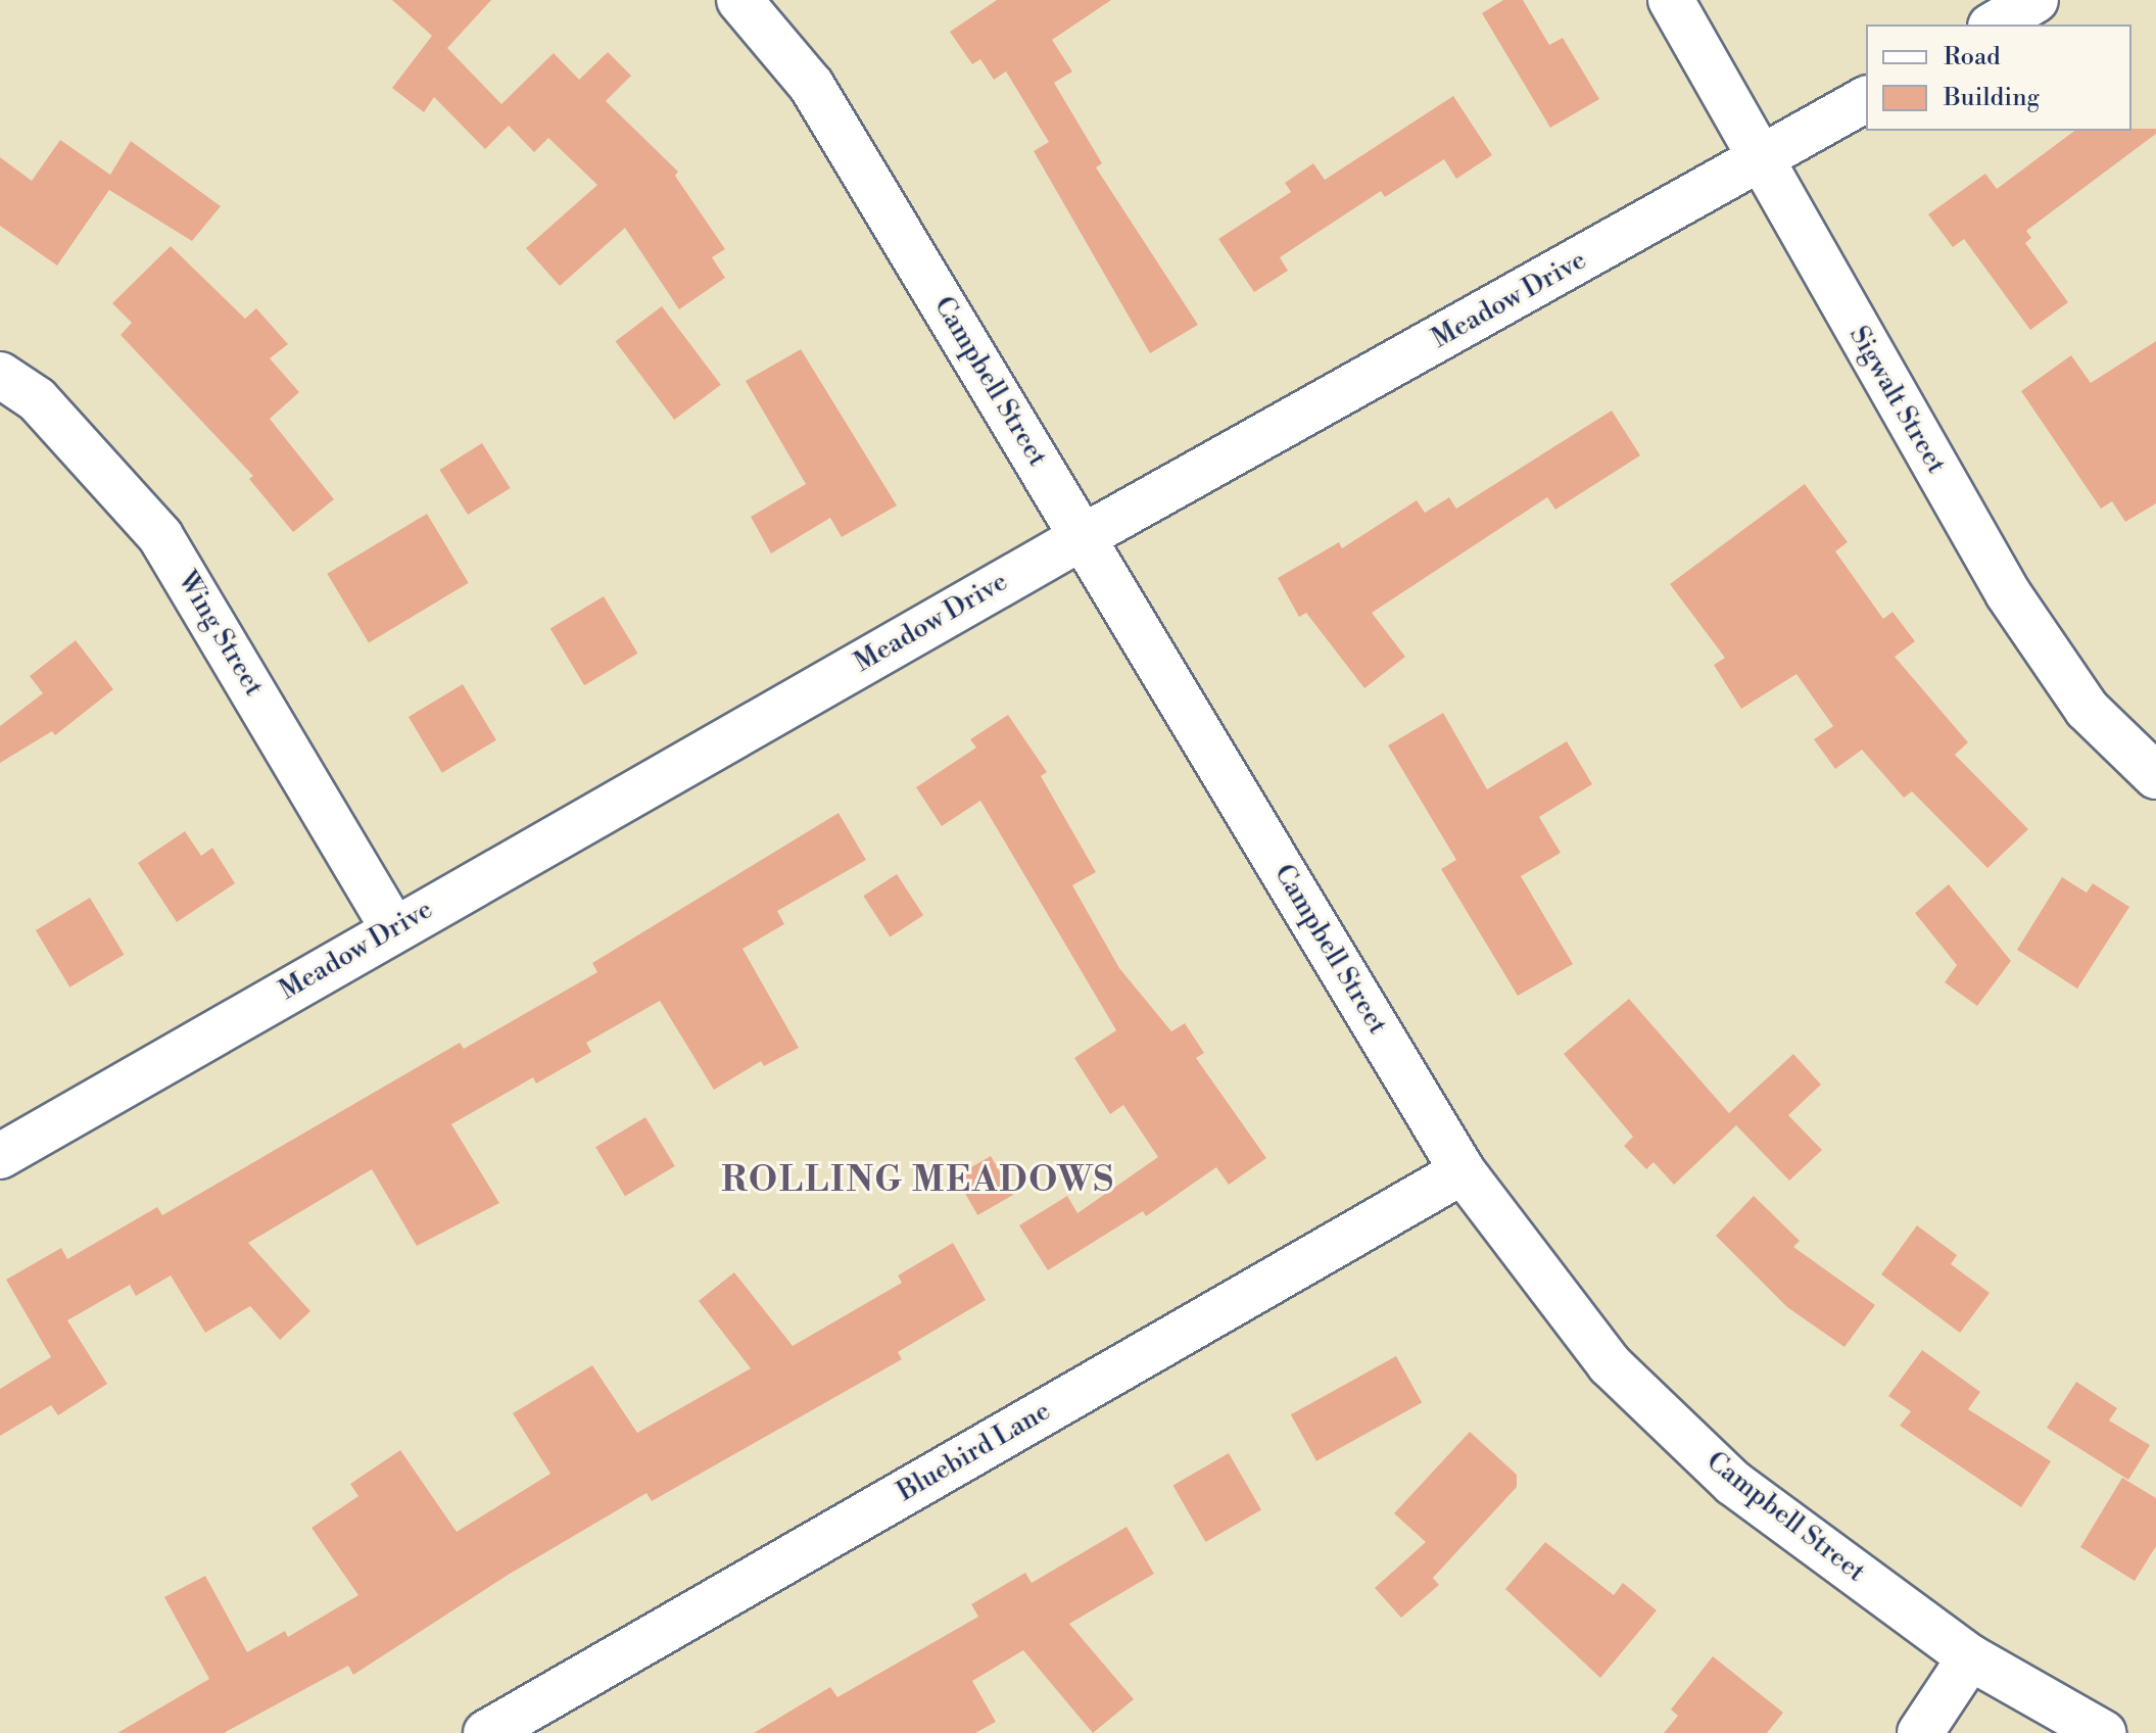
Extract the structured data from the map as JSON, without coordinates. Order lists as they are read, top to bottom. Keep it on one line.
{"streets":{"street":["Meadow Drive","Campbell Street","Sigwalt Street","Wing Street","Bluebird Lane"]},"crossings":[["Meadow Drive","Campbell Street"],["Meadow Drive","Sigwalt Street"],["Meadow Drive","Wing Street"],["Campbell Street","Bluebird Lane"]],"districts":["ROLLING MEADOWS"],"legend":["Road","Building"]}
